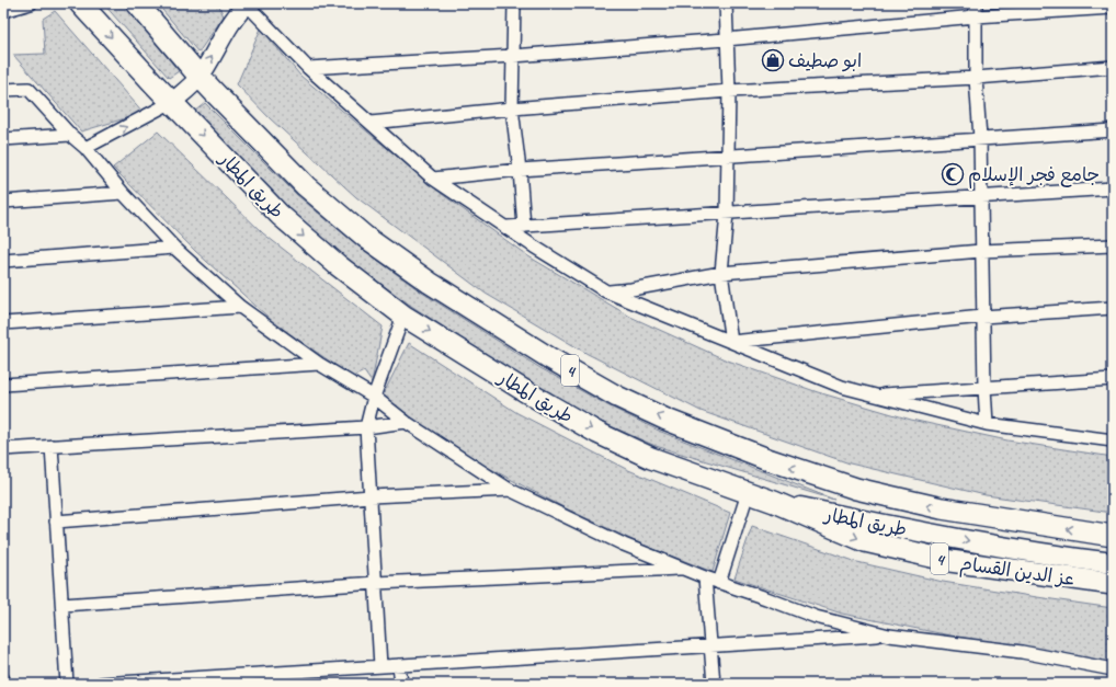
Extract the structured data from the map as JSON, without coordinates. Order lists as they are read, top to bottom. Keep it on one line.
{"streets":{"highway":["طريق المطار","4","عز الدين القسام"]},"crossings":[["طريق المطار","عز الدين القسام"]],"one_way":["عز الدين القسام"],"places":{"shop":["ابو صطيف"],"mosque":["جامع فجر الإسلام"]}}
